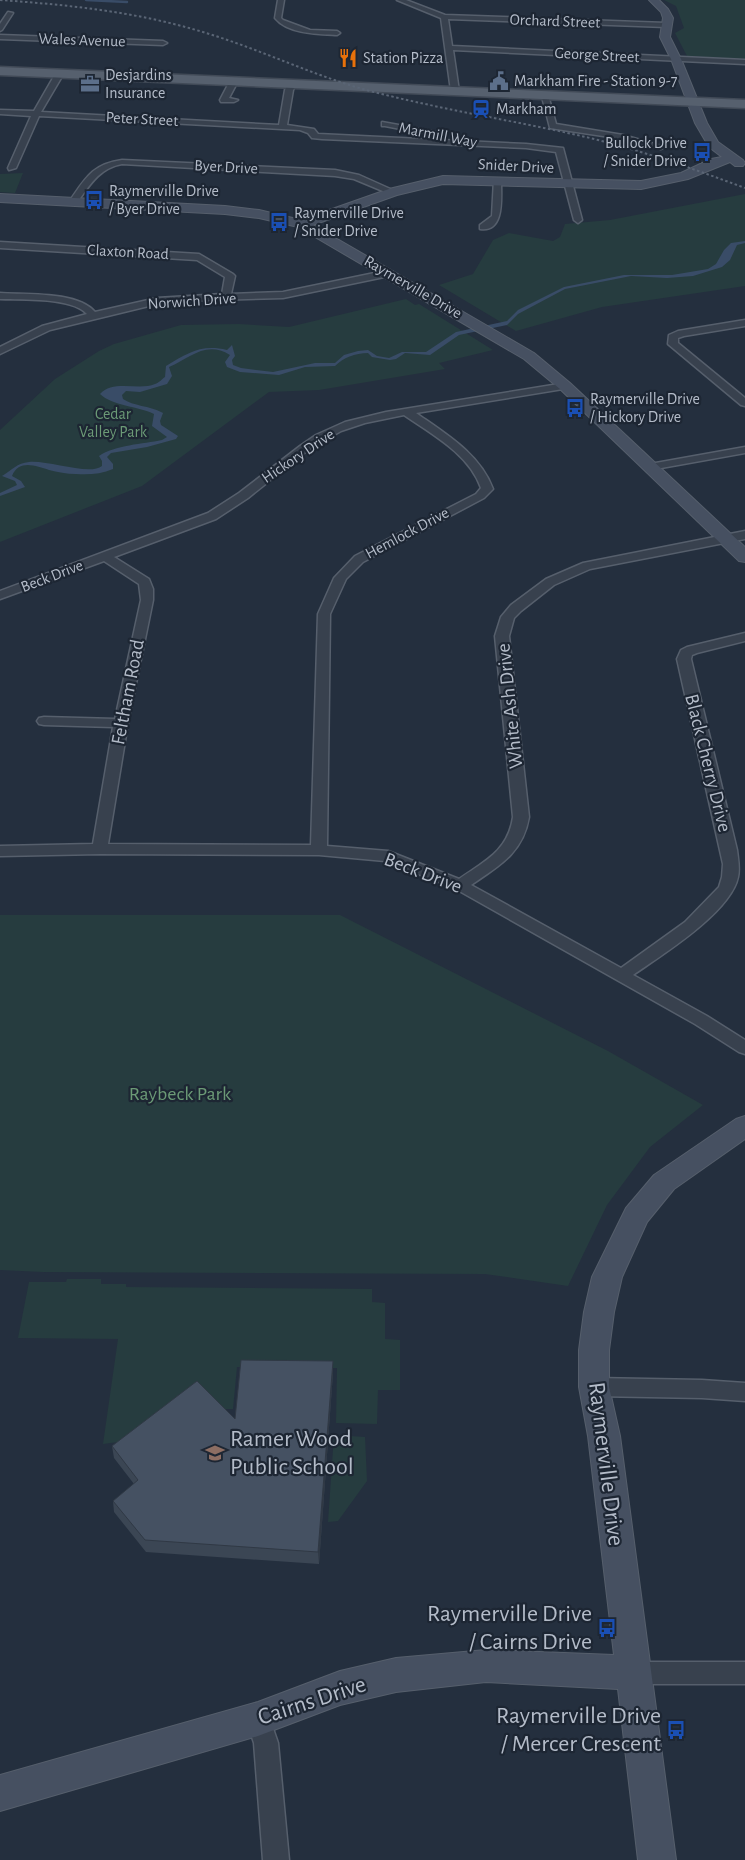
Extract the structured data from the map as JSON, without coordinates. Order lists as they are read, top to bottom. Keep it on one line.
{"streets":{"street":["Orchard Street","Wales Avenue","George Street","Peter Street","Marmill Way","Snider Drive","Byer Drive","Claxton Road","Raymerville Drive","Norwich Drive","Hickory Drive","Hemlock Drive","Beck Drive","Feltham Road","White Ash Drive","Black Cherry Drive","Cairns Drive"]},"crossings":[["Peter Street","Marmill Way"],["Snider Drive","Byer Drive"],["Snider Drive","Raymerville Drive"],["Byer Drive","Raymerville Drive"],["Claxton Road","Norwich Drive"],["Raymerville Drive","Norwich Drive"],["Raymerville Drive","Hickory Drive"],["Raymerville Drive","White Ash Drive"],["Raymerville Drive","Cairns Drive"],["Hickory Drive","Hemlock Drive"],["Hickory Drive","Beck Drive"],["Hickory Drive","Feltham Road"],["Hemlock Drive","Beck Drive"],["Beck Drive","Feltham Road"],["Beck Drive","White Ash Drive"],["Beck Drive","Black Cherry Drive"]],"parks":["Cedar Valley Park","Raybeck Park"],"places":{"restaurant":["Station Pizza"],"public building":["Markham Fire - Station 9-7"],"office":["Desjardins Insurance"],"station":["Markham"],"bus stop":["Bullock Drive / Snider Drive","Raymerville Drive / Byer Drive","Raymerville Drive / Snider Drive","Raymerville Drive / Hickory Drive","Raymerville Drive / Cairns Drive","Raymerville Drive / Mercer Crescent"],"school or university":["Ramer Wood Public School"]}}
